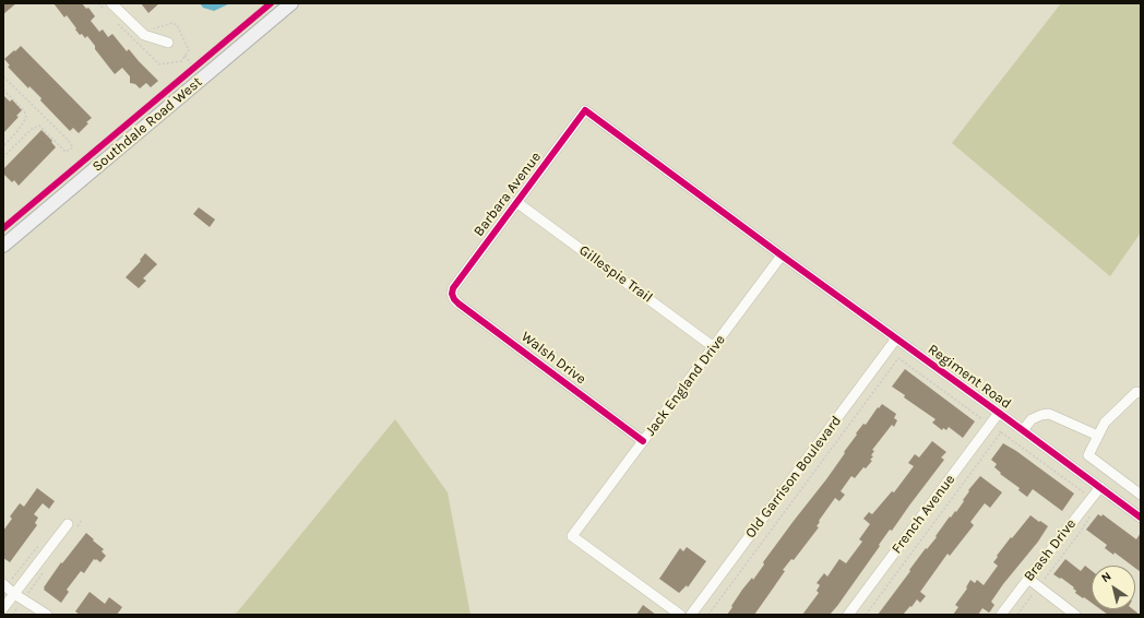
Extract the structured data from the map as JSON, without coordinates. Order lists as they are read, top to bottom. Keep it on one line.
{"streets":{"main road":["Southdale Road West"],"street":["Barbara Avenue","Gillespie Trail","Walsh Drive","Regiment Road","Jack England Drive","Old Garrison Boulevard","French Avenue","Brash Drive"]},"crossings":[["Barbara Avenue","Gillespie Trail"],["Barbara Avenue","Walsh Drive"],["Barbara Avenue","Regiment Road"],["Gillespie Trail","Jack England Drive"],["Walsh Drive","Jack England Drive"],["Regiment Road","Jack England Drive"],["Regiment Road","Old Garrison Boulevard"],["Regiment Road","French Avenue"],["Regiment Road","Brash Drive"]],"north":"top left"}
